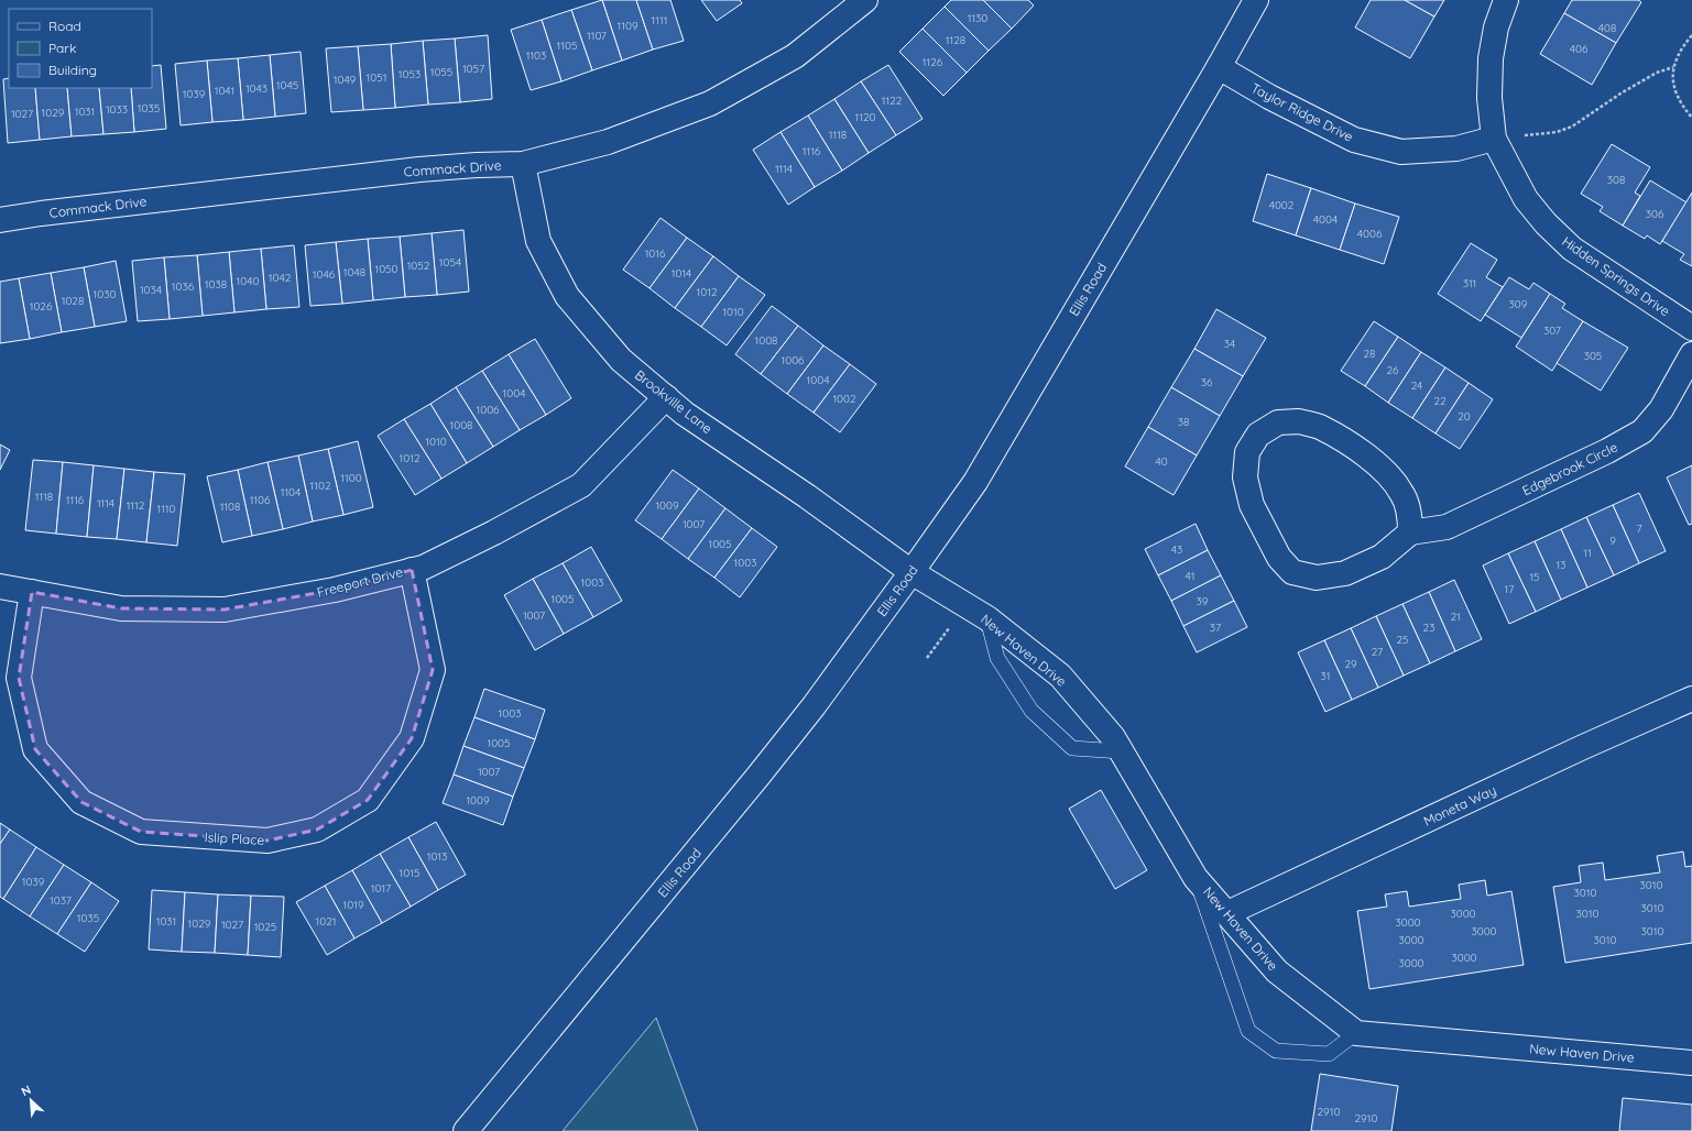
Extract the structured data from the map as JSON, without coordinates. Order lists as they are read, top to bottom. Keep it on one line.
{"streets":{"street":["Taylor Ridge Drive","Commack Drive","Hidden Springs Drive","Ellis Road","Brookville Lane","Edgebrook Circle","Freeport Drive","New Haven Drive","Moneta Way","Islip Place"]},"crossings":[["Taylor Ridge Drive","Hidden Springs Drive"],["Taylor Ridge Drive","Ellis Road"],["Commack Drive","Brookville Lane"],["Ellis Road","Brookville Lane"],["Ellis Road","New Haven Drive"],["Brookville Lane","Freeport Drive"],["Brookville Lane","New Haven Drive"],["Freeport Drive","Islip Place"],["New Haven Drive","Moneta Way"]],"house_numbers":["1130","1111","1109","408","1107","1128","1105","406","1103","1126","1057","1055","1053","1051","1049","1045","1043","1041","1039","1122","1035","1033","1031","1029","1027","1120","1118","1116","1114","308","4002","306","4004","4006","1016","1054","1052","1050","1048","1014","1046","1042","1040","311","1038","1036","1034","1012","1030","1028","309","1026","1010","307","1008","34","28","305","1006","26","1004","36","24","1004","1002","22","1006","20","38","1008","1010","1012","40","1100","1102","1104","1118","1116","1106","1114","1112","1009","1108","1110","1007","7","9","1005","43","11","1003","13","41","15","1003","17","1005","39","1007","21","37","23","25","27","29","31","1003","1005","1007","1009","1013","1015","1039","3010","1017","3010","1037","1019","3010","3000","3010","1035","1031","1021","3000","1029","1027","1025","3000","3010","3000","3010","3000","3000","2910","2910"],"legend":["Road","Park","Building"],"north":"top left"}
